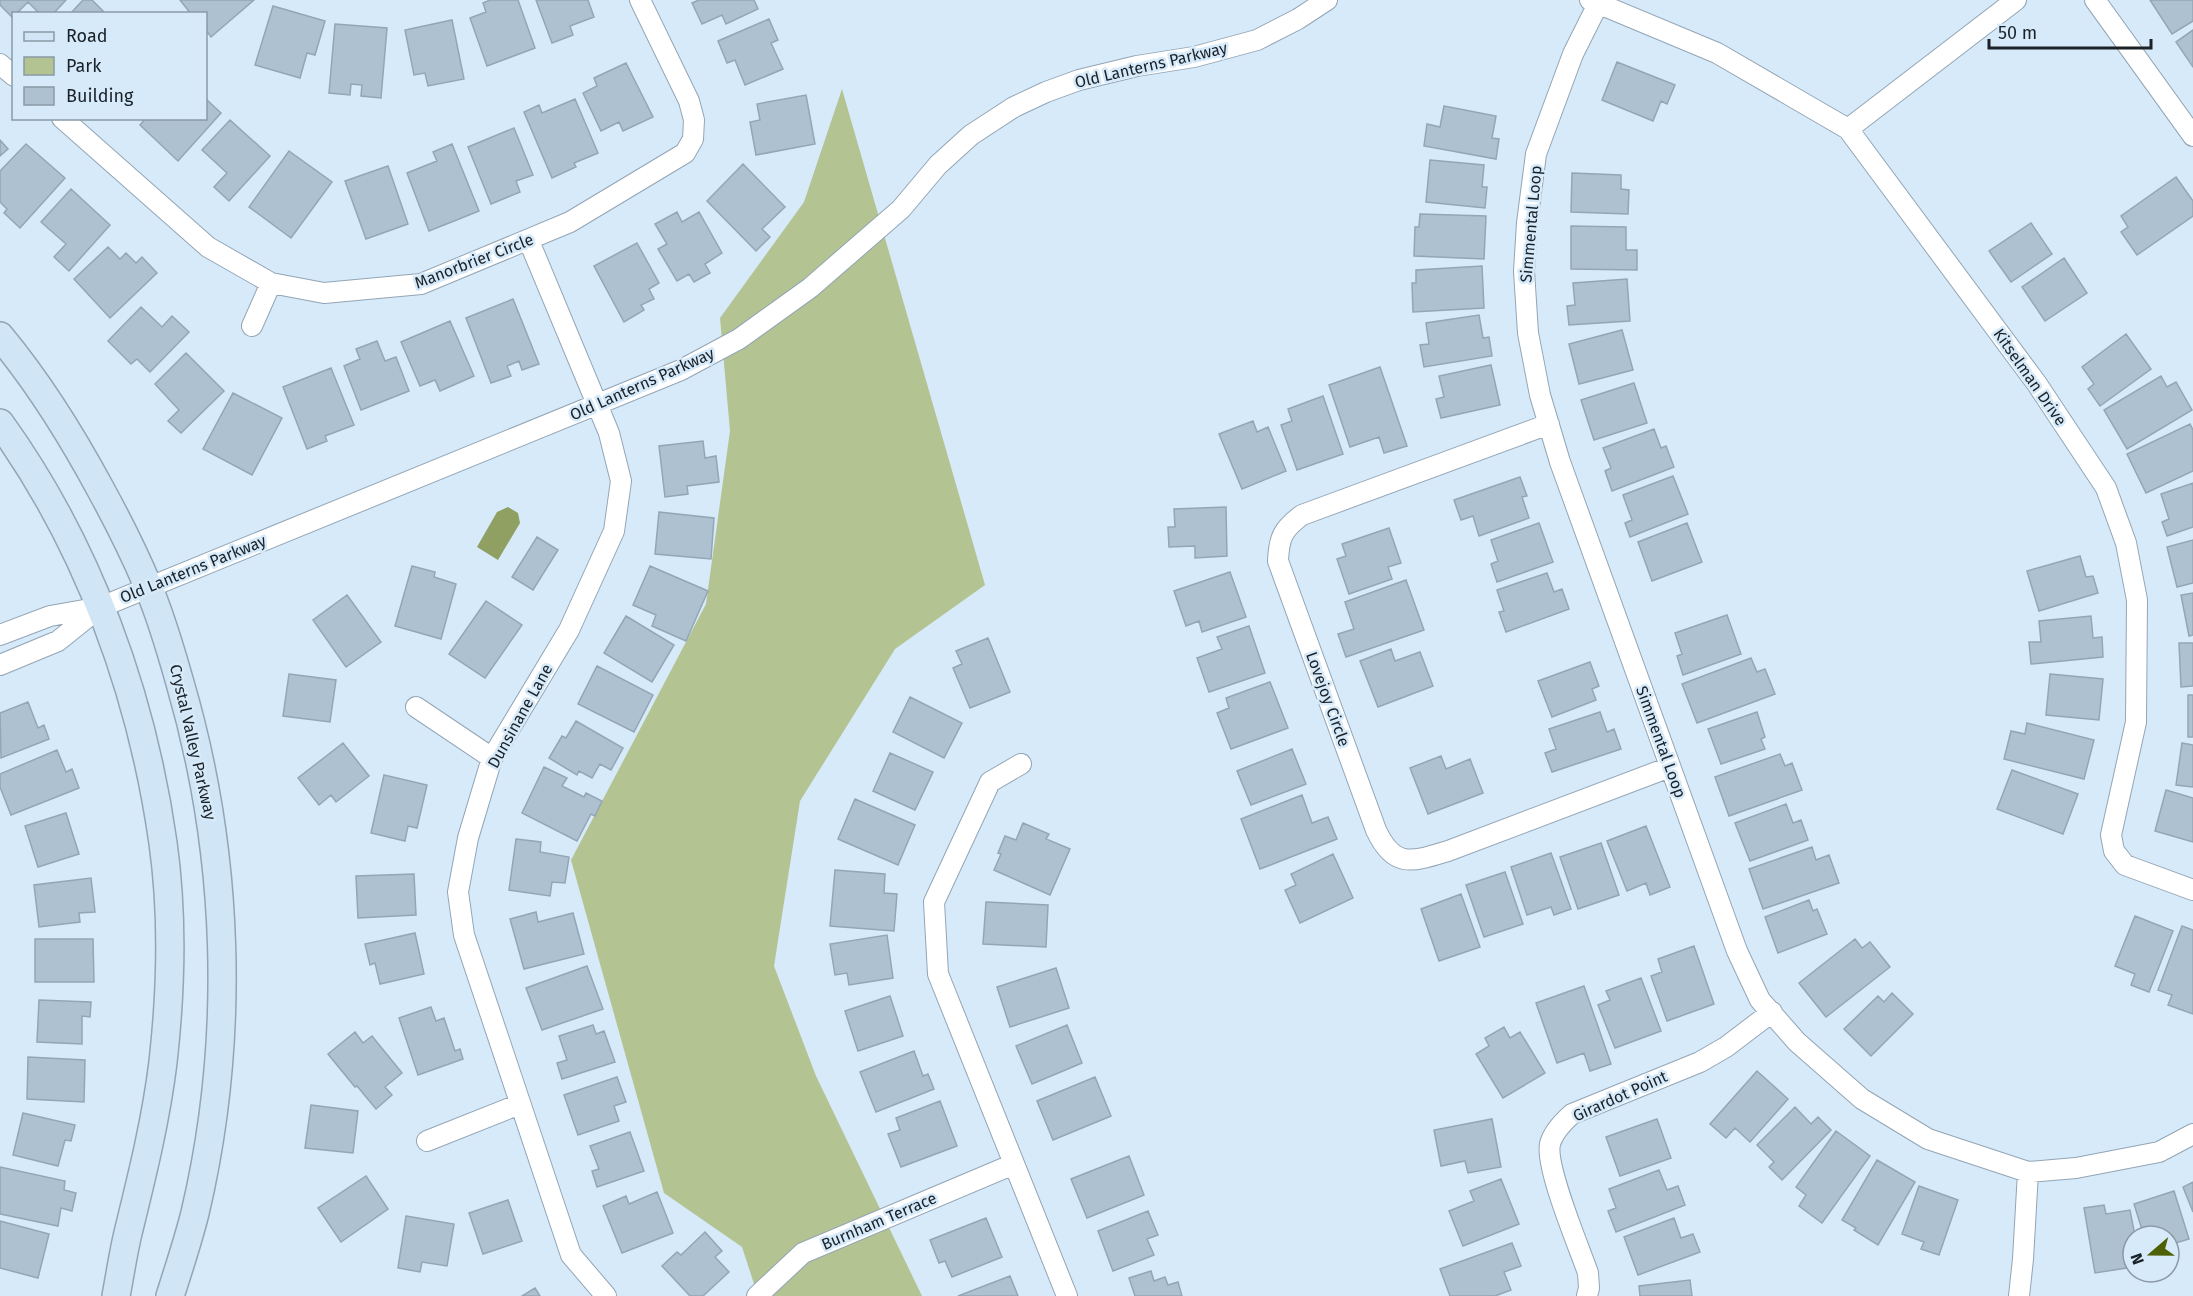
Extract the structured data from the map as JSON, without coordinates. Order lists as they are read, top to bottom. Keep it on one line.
{"streets":{"main road":["Crystal Valley Parkway"],"street":["Old Lanterns Parkway","Simmental Loop","Manorbrier Circle","Kitselman Drive","Lovejoy Circle","Dunsinane Lane","Girardot Point","Burnham Terrace"]},"crossings":[["Old Lanterns Parkway","Dunsinane Lane"],["Old Lanterns Parkway","Crystal Valley Parkway"],["Simmental Loop","Kitselman Drive"],["Simmental Loop","Lovejoy Circle"],["Simmental Loop","Girardot Point"],["Manorbrier Circle","Dunsinane Lane"]],"legend":["Road","Park","Building"],"scale_bar":"50 m","north":"left"}
